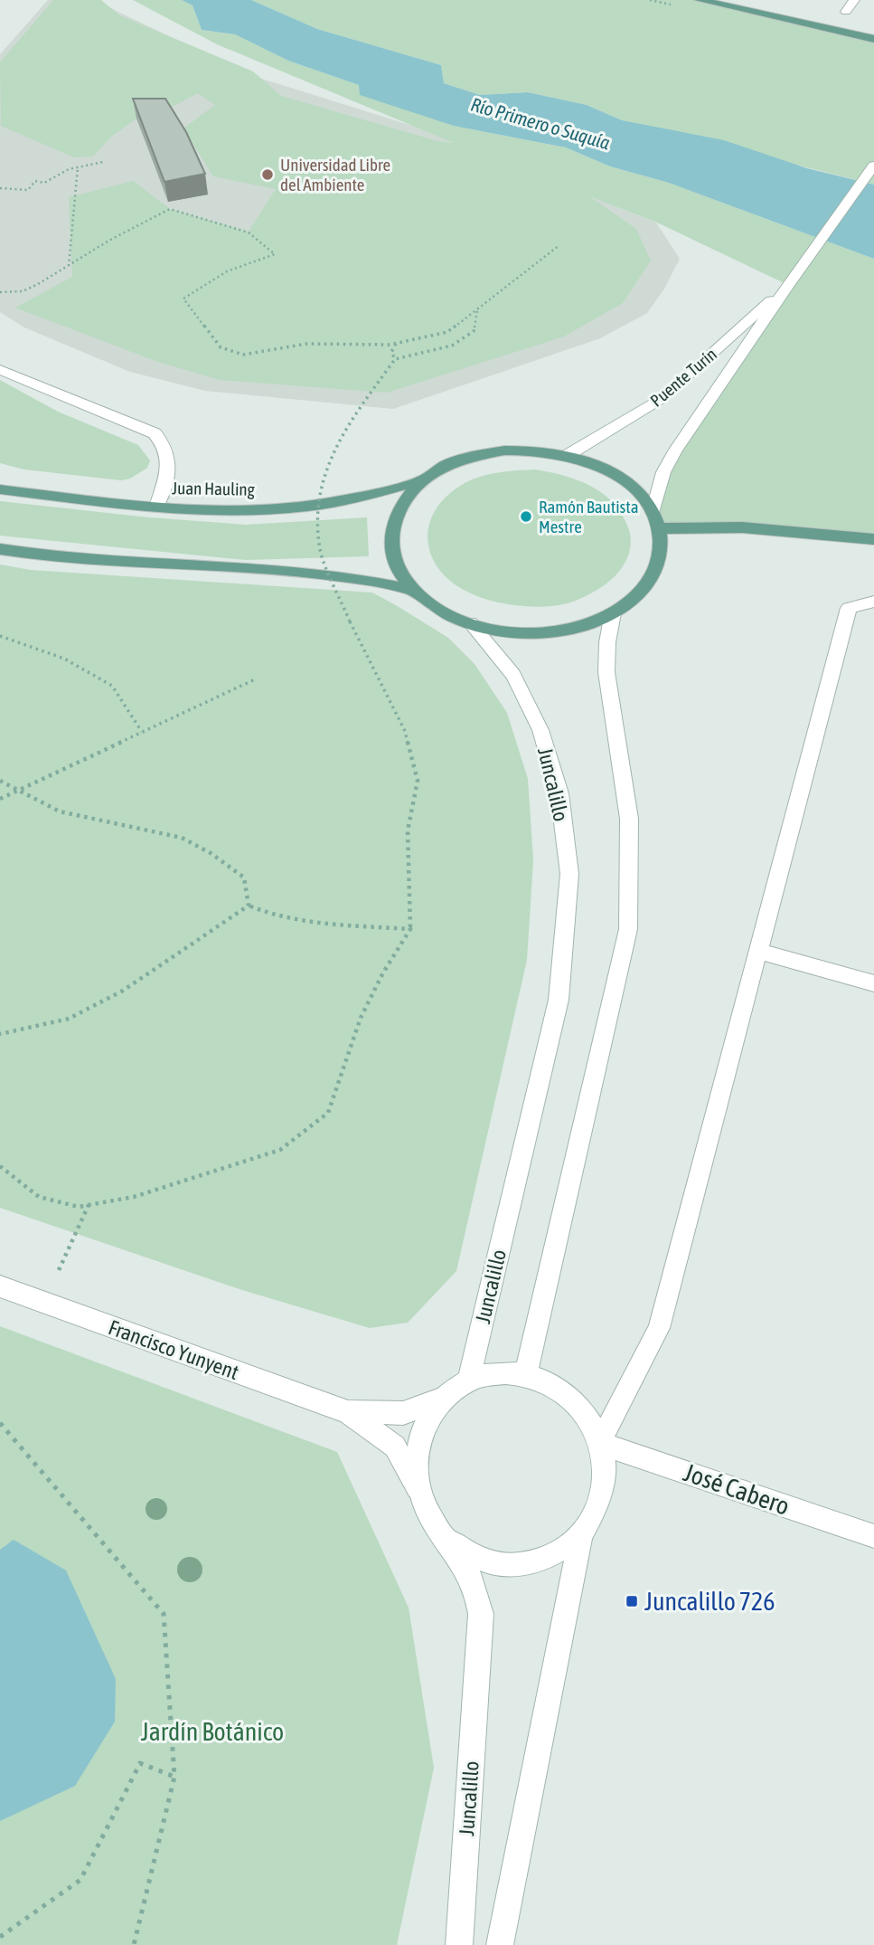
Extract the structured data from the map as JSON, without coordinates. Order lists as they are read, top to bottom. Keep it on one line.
{"streets":{"main road":["Puente Turín","Juan Hauling","Juncalillo","Francisco Yunyent","José Cabero"]},"crossings":[["Juncalillo","José Cabero"]],"water":["Río Primero o Suquía"],"parks":["Jardín Botánico"],"places":{"other":["Universidad Libre del Ambiente","Ramón Bautista Mestre"],"transit":["Juncalillo 726"]}}
